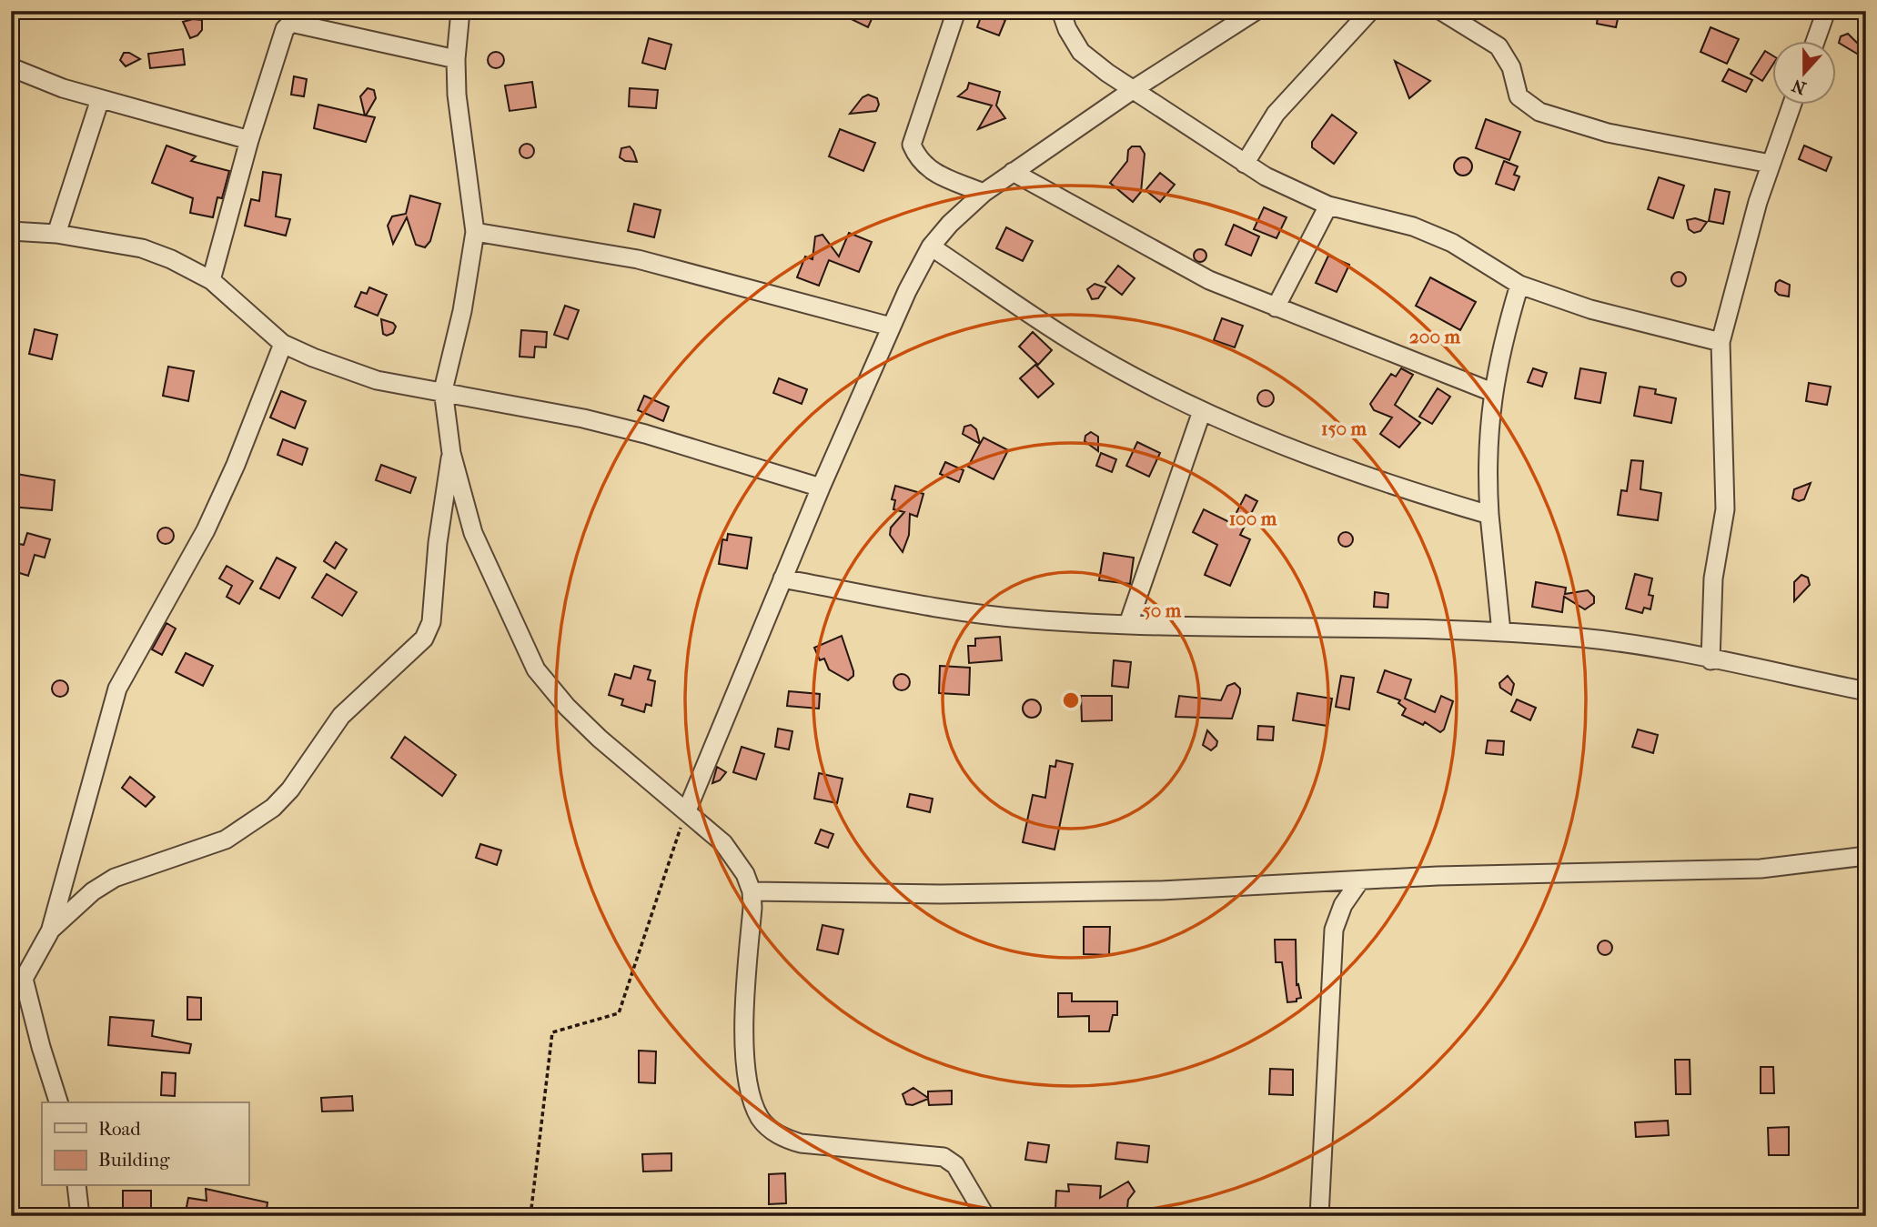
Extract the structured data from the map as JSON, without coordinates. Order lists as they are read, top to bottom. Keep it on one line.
{"legend":["Road","Building"],"north":"bottom","rings":["200 m","150 m","100 m","50 m"]}
